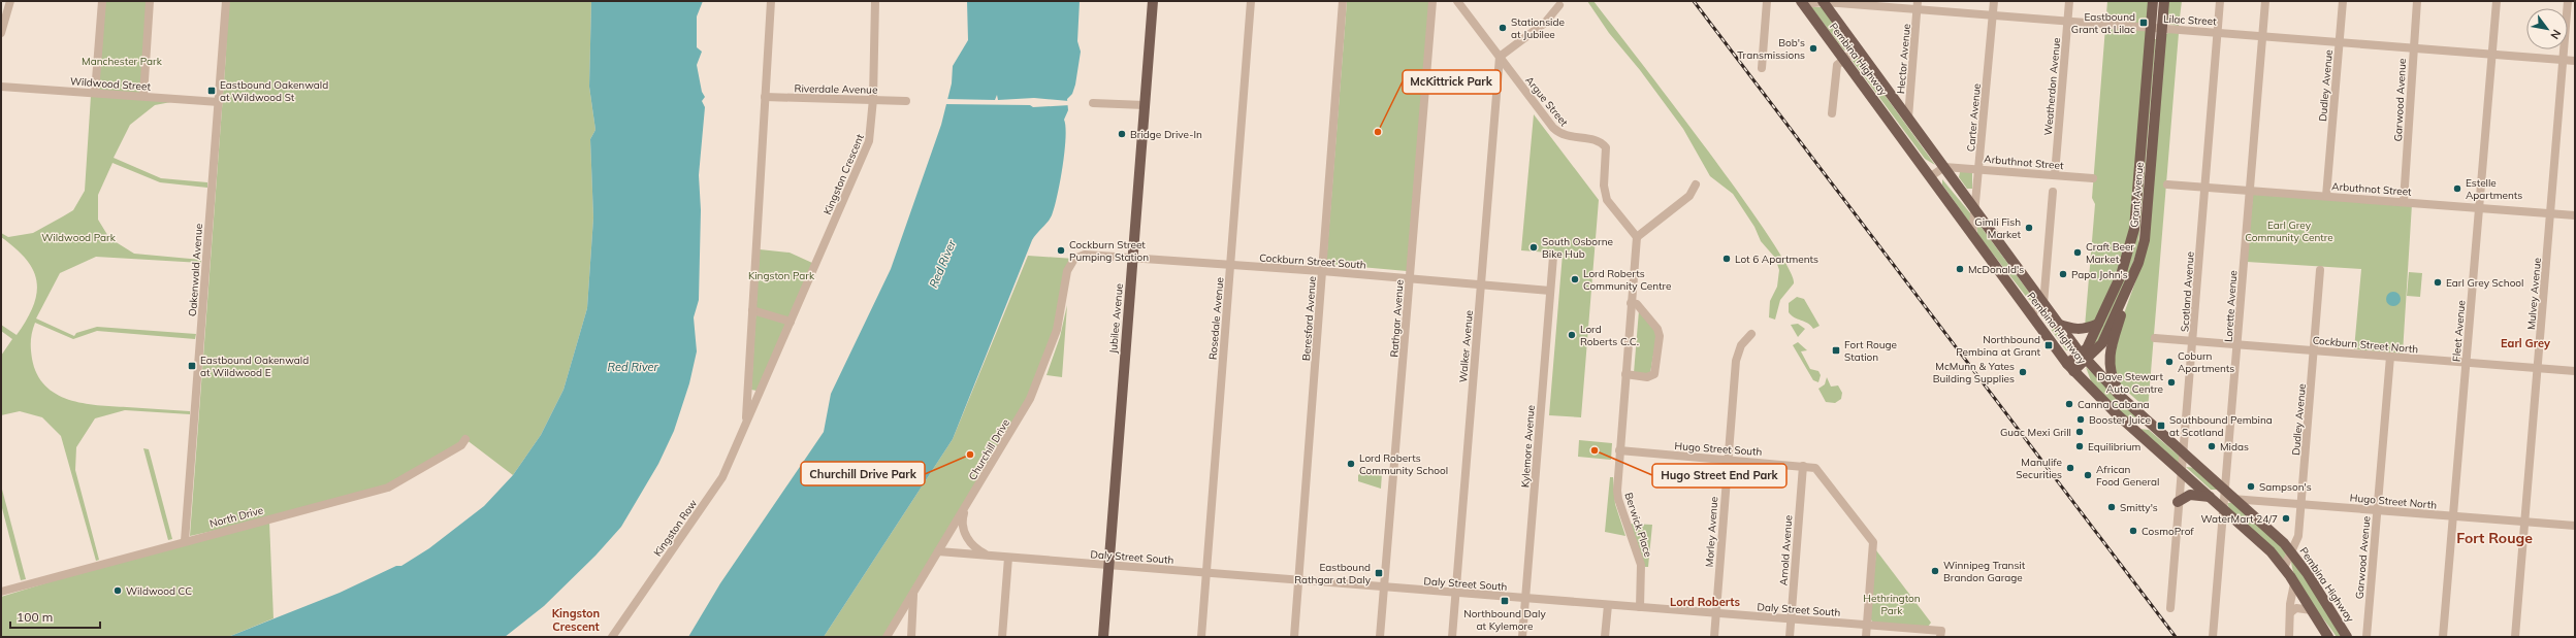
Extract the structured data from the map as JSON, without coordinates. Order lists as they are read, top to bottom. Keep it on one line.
{"streets":{"main road":["Pembina Highway","Grant Avenue","Jubilee Avenue"],"street":["Lilac Street","Hector Avenue","Wildwood Street","Dudley Avenue","Weatherdon Avenue","Riverdale Avenue","Garwood Avenue","Argue Street","Carter Avenue","Arbuthnot Street","Kingston Crescent","Cockburn Street South","Oakenwald Avenue","Scotland Avenue","Mulvey Avenue","Lorette Avenue","Rosedale Avenue","Beresford Avenue","Rathgar Avenue","Fleet Avenue","Cockburn Street North","Walker Avenue","Kylemore Avenue","Hugo Street South","Churchill Drive","Hugo Street North","North Drive","Berwick Place","Kingston Row","Morley Avenue","Arnold Avenue","Daly Street South"]},"crossings":[["Lilac Street","Pembina Highway"],["Lilac Street","Hector Avenue"],["Lilac Street","Dudley Avenue"],["Lilac Street","Weatherdon Avenue"],["Lilac Street","Garwood Avenue"],["Lilac Street","Carter Avenue"],["Lilac Street","Grant Avenue"],["Lilac Street","Scotland Avenue"],["Lilac Street","Mulvey Avenue"],["Lilac Street","Lorette Avenue"],["Lilac Street","Fleet Avenue"],["Pembina Highway","Hector Avenue"],["Pembina Highway","Dudley Avenue"],["Pembina Highway","Carter Avenue"],["Pembina Highway","Arbuthnot Street"],["Pembina Highway","Grant Avenue"],["Pembina Highway","Scotland Avenue"],["Pembina Highway","Lorette Avenue"],["Pembina Highway","Hugo Street North"],["Wildwood Street","Oakenwald Avenue"],["Dudley Avenue","Arbuthnot Street"],["Dudley Avenue","Cockburn Street North"],["Dudley Avenue","Hugo Street North"],["Weatherdon Avenue","Arbuthnot Street"],["Riverdale Avenue","Kingston Crescent"],["Garwood Avenue","Arbuthnot Street"],["Garwood Avenue","Cockburn Street North"],["Garwood Avenue","Hugo Street North"],["Argue Street","Walker Avenue"],["Argue Street","Berwick Place"],["Carter Avenue","Arbuthnot Street"],["Arbuthnot Street","Scotland Avenue"],["Arbuthnot Street","Mulvey Avenue"],["Arbuthnot Street","Lorette Avenue"],["Arbuthnot Street","Fleet Avenue"],["Kingston Crescent","Kingston Row"],["Cockburn Street South","Jubilee Avenue"],["Cockburn Street South","Rosedale Avenue"],["Cockburn Street South","Beresford Avenue"],["Cockburn Street South","Rathgar Avenue"],["Cockburn Street South","Walker Avenue"],["Cockburn Street South","Kylemore Avenue"],["Cockburn Street South","Churchill Drive"],["Oakenwald Avenue","North Drive"],["Scotland Avenue","Cockburn Street North"],["Mulvey Avenue","Cockburn Street North"],["Mulvey Avenue","Hugo Street North"],["Lorette Avenue","Cockburn Street North"],["Jubilee Avenue","Daly Street South"],["Rosedale Avenue","Daly Street South"],["Beresford Avenue","Daly Street South"],["Rathgar Avenue","Daly Street South"],["Fleet Avenue","Cockburn Street North"],["Fleet Avenue","Hugo Street North"],["Walker Avenue","Daly Street South"],["Kylemore Avenue","Daly Street South"],["Hugo Street South","Berwick Place"],["Hugo Street South","Morley Avenue"],["Hugo Street South","Arnold Avenue"],["Hugo Street South","Daly Street South"],["Churchill Drive","Daly Street South"],["Berwick Place","Daly Street South"],["Morley Avenue","Daly Street South"],["Arnold Avenue","Daly Street South"]],"districts":["Earl Grey","Fort Rouge","Lord Roberts","Kingston Crescent"],"water":["Red River"],"parks":["Manchester Park","Earl Grey Community Centre","Wildwood Park","Kingston Park","Hethrington Park"],"places":{"transit":["Eastbound Grant at Lilac","Eastbound Oakenwald at Wildwood St","Northbound Pembina at Grant","Fort Rouge Station","Eastbound Oakenwald at Wildwood E","Southbound Pembina at Scotland","Eastbound Rathgar at Daly","Northbound Daly at Kylemore"],"other":["Stationside at Jubilee","Bob's Transmissions","McKittrick Park","Bridge Drive-In","Estelle Apartments","Gimli Fish Market","South Osborne Bike Hub","Cockburn Street Pumping Station","Craft Beer Market","Lot 6 Apartments","McDonald's","Papa John's","Lord Roberts Community Centre","Earl Grey School","Lord Roberts C.C.","Coburn Apartments","McMunn & Yates Building Supplies","Dave Stewart Auto Centre","Canna Cabana","Booster Juice","Guac Mexi Grill","Equilibrium","Midas","Hugo Street End Park","Churchill Drive Park","Lord Roberts Community School","Manulife Securities","African Food General","Sampson's","Smitty's","WaterMart 24/7","CosmoProf","Winnipeg Transit Brandon Garage","Wildwood CC"]},"scale_bar":"100 m","north":"bottom right"}
